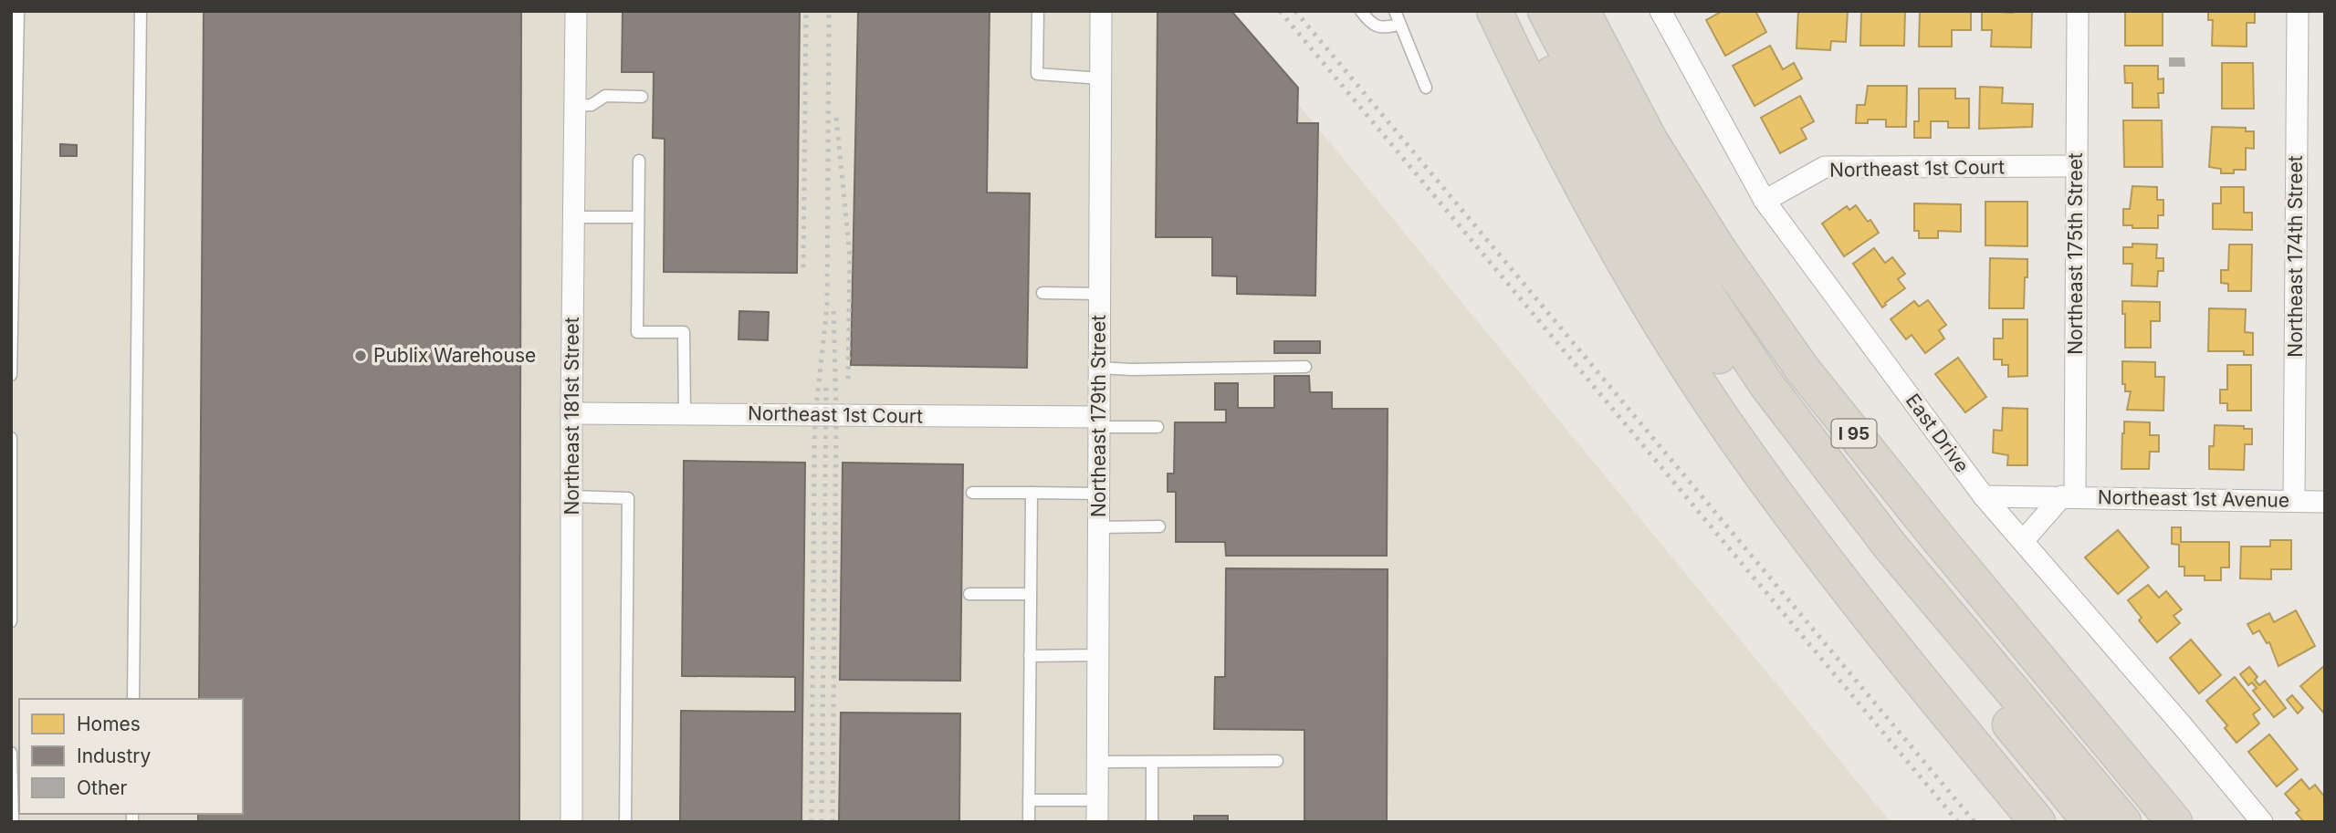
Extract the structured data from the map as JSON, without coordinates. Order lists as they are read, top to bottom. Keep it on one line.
{"streets":{"highway":["I 95"],"street":["Northeast 1st Court","Northeast 175th Street","Northeast 174th Street","Northeast 181st Street","Northeast 179th Street","East Drive","Northeast 1st Avenue"]},"crossings":[["Northeast 1st Court","Northeast 175th Street"],["Northeast 1st Court","Northeast 181st Street"],["Northeast 1st Court","Northeast 179th Street"],["Northeast 1st Court","East Drive"],["Northeast 175th Street","Northeast 1st Avenue"],["Northeast 174th Street","Northeast 1st Avenue"],["East Drive","Northeast 1st Avenue"]],"places":["Publix Warehouse"],"legend":["Homes","Industry","Other"]}
